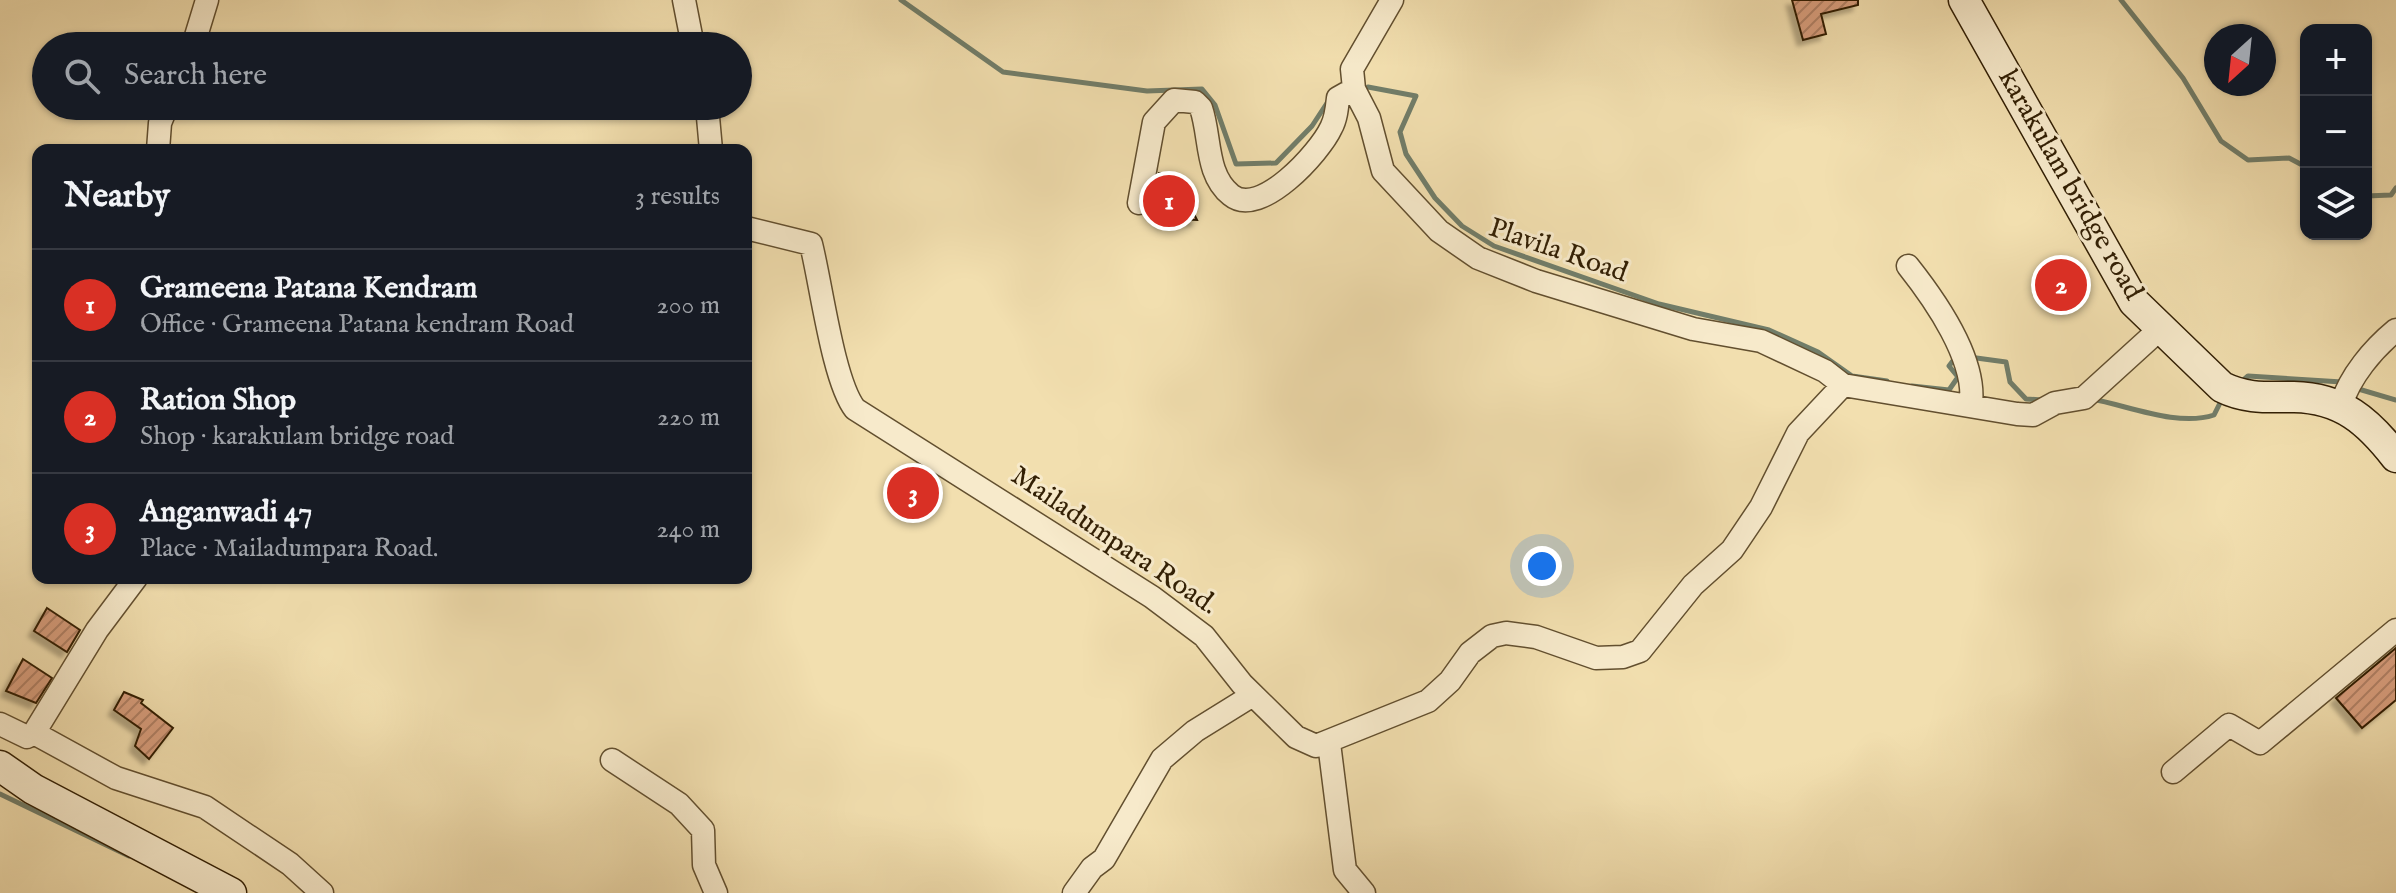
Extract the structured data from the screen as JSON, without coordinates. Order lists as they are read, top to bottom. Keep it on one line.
{"streets":{"main road":["karakulam bridge road"],"street":["Plavila Road","Mailadumpara Road."]},"north":"bottom left","page":{"map_buttons":["+","−"],"search":"Search here","heading":["Nearby","3 results"],"pins":["1","2","3"],"list":[{"mark":"1","name":"Grameena Patana Kendram","note":"Office · Grameena Patana kendram Road","value":"200 m"},{"mark":"2","name":"Ration Shop","note":"Shop · karakulam bridge road","value":"220 m"},{"mark":"3","name":"Anganwadi 47","note":"Place · Mailadumpara Road.","value":"240 m"}]}}
